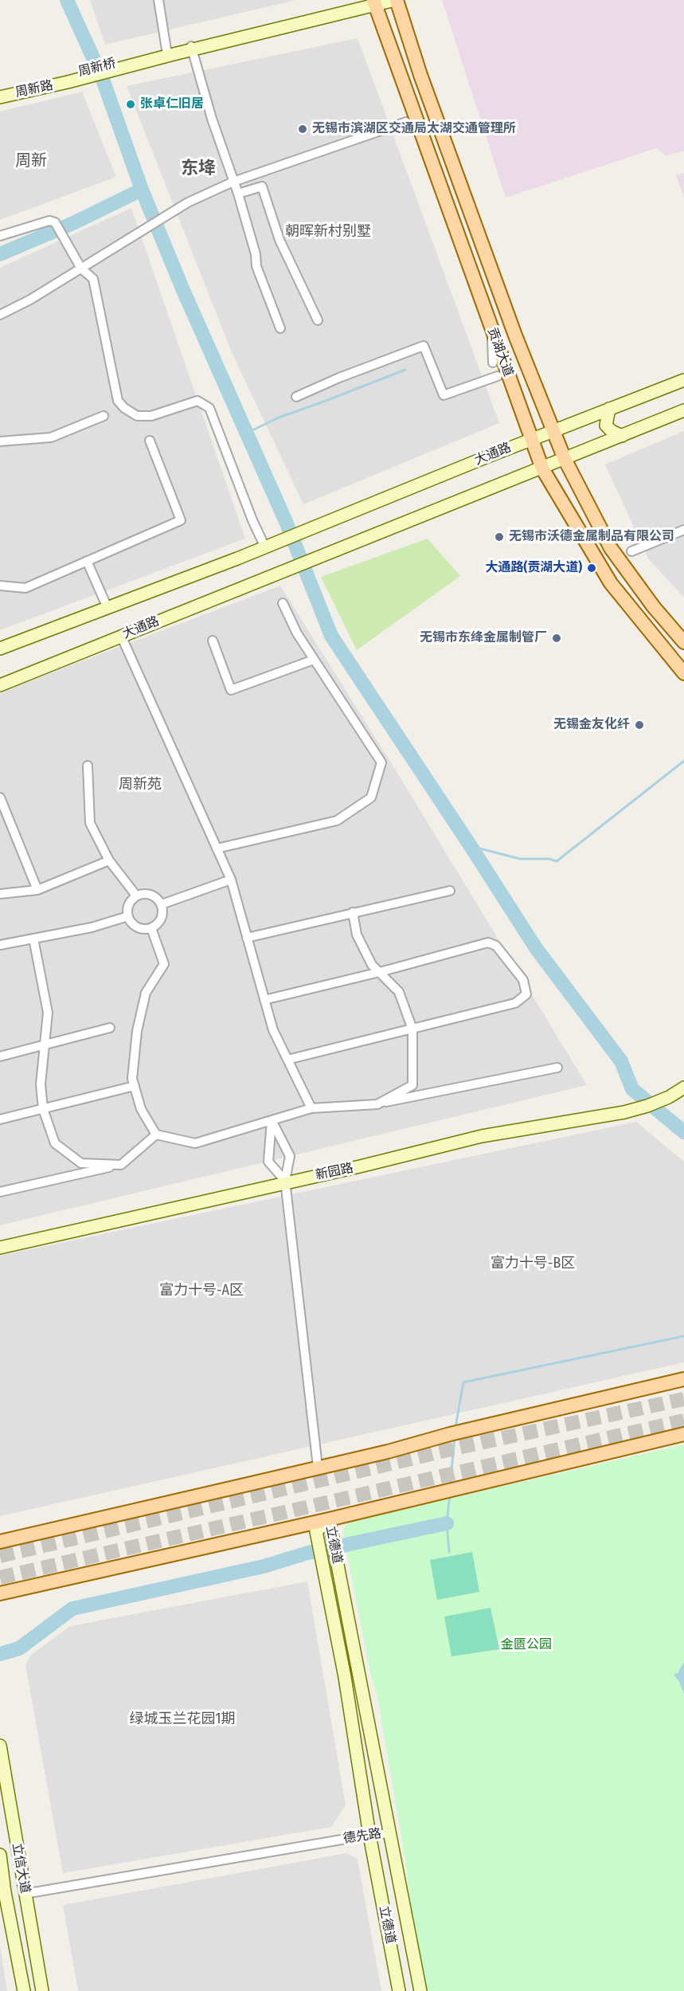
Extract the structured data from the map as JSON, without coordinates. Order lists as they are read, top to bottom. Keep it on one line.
{"streets":{"main road":["贡湖大道"],"street":["周新桥","周新路","大通路","新园路","立德道","德先路","立信大道"]},"crossings":[["周新桥","周新路"],["贡湖大道","大通路"],["立德道","德先路"],["德先路","立信大道"]],"districts":["周新","东鿍","朝晖新村别墅","周新苑","富力十号-B区","富力十号-A区","绿城玉兰花园1期"],"parks":["金匮公园"],"places":["张卓仁旧居","无锡市滨湖区交通局太湖交通管理所","无锡市沃德金属制品有限公司","大通路(贡湖大道)","无锡市东绛金属制管厂","无锡金友化纤"]}
